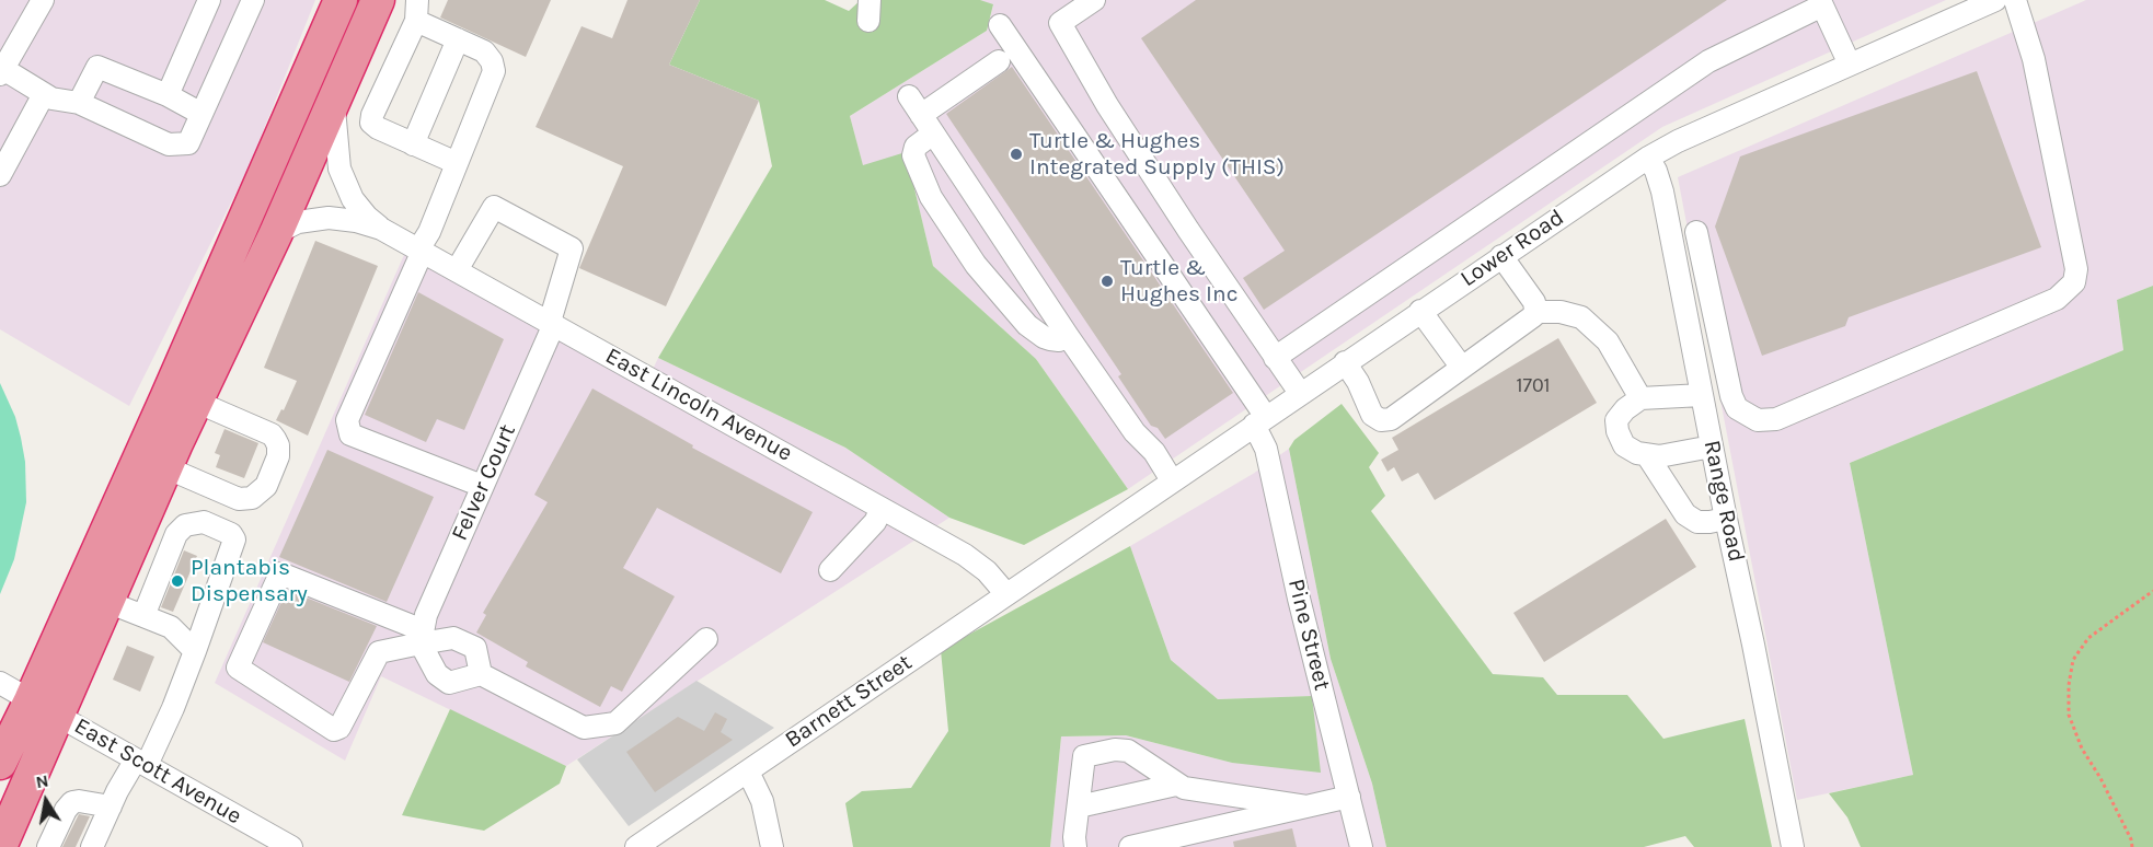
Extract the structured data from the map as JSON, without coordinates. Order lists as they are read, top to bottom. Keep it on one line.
{"streets":{"street":["Lower Road","East Lincoln Avenue","Felver Court","Range Road","Pine Street","Barnett Street","East Scott Avenue"]},"crossings":[["Lower Road","Range Road"],["Lower Road","Pine Street"],["Lower Road","Barnett Street"],["East Lincoln Avenue","Felver Court"],["East Lincoln Avenue","Barnett Street"]],"places":["Turtle & Hughes Integrated Supply (THIS)","Turtle & Hughes Inc","Plantabis Dispensary"],"house_numbers":["1701"],"north":"top"}
